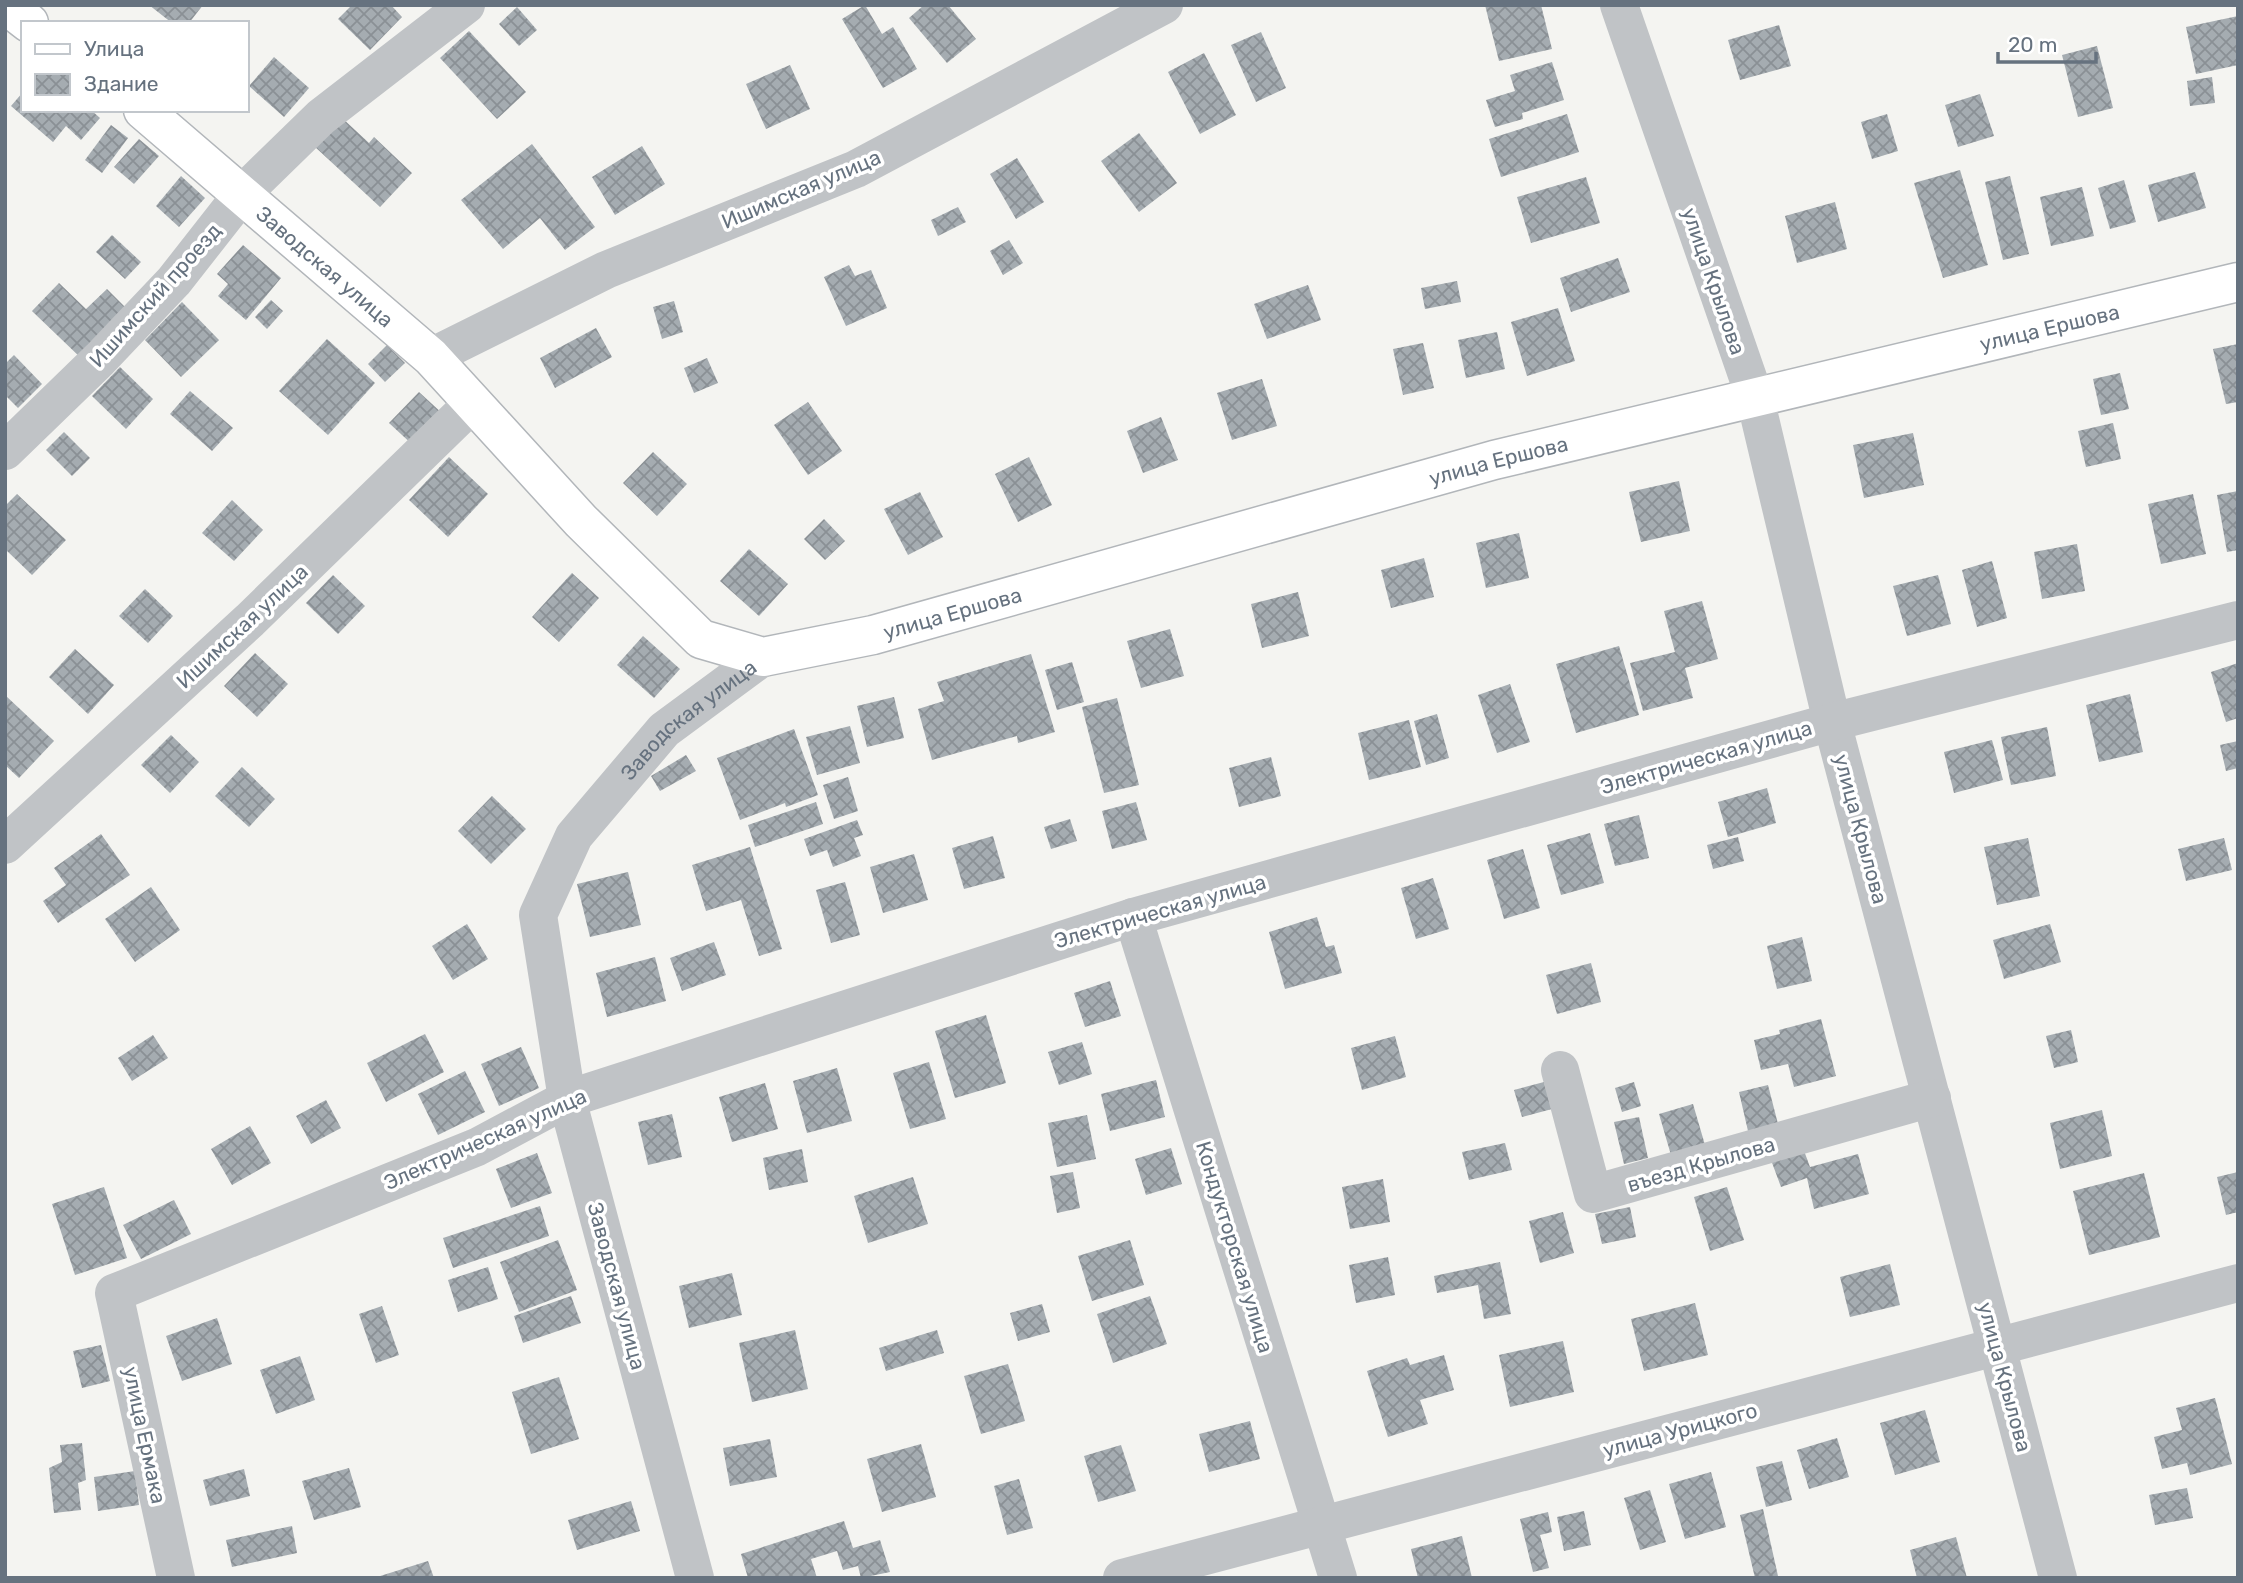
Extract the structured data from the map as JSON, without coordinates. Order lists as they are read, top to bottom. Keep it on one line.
{"streets":{"street":["Ишимская улица","Заводская улица","улица Крылова","Ишимский проезд","улица Ершова","Электрическая улица","въезд Крылова","Кондукторская улица","улица Урицкого","улица Ермака"]},"crossings":[["Ишимская улица","Заводская улица"],["Заводская улица","Ишимский проезд"],["Заводская улица","улица Ершова"],["Заводская улица","Электрическая улица"],["улица Крылова","улица Ершова"],["улица Крылова","Электрическая улица"],["улица Крылова","въезд Крылова"],["улица Крылова","улица Урицкого"],["Электрическая улица","Кондукторская улица"],["Электрическая улица","улица Ермака"],["Кондукторская улица","улица Урицкого"]],"legend":["Улица","Здание"],"scale_bar":"20 m"}
